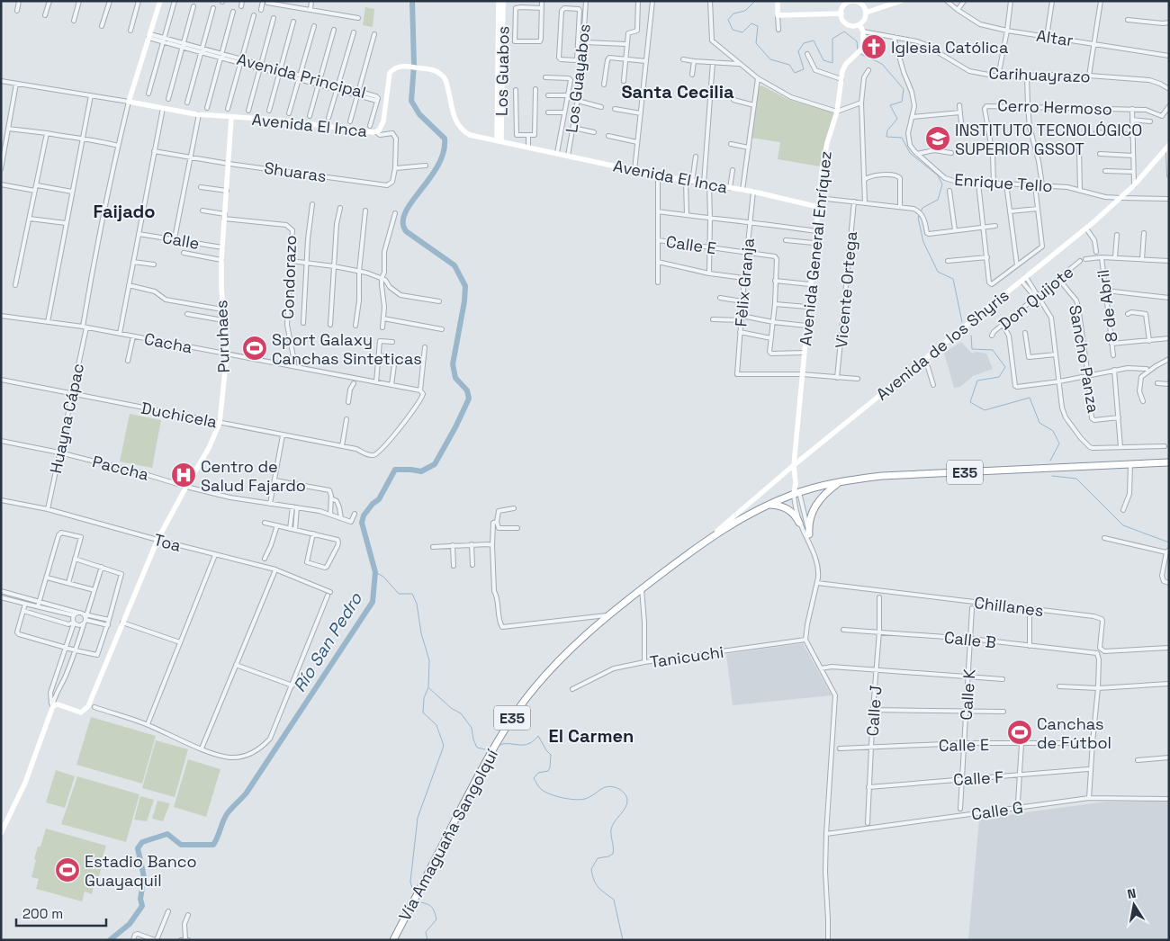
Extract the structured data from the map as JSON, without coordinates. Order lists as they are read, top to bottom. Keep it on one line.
{"streets":{"highway":["E35","Vía Amaguaña Sangolquí"],"street":["Altar","Los Guabos","Carihuayrazo","Avenida Principal","Los Guayabos","Cerro Hermoso","Avenida El Inca","Shuaras","Enrique Tello","Calle","Calle E","Avenida General Enríquez","Condorazo","Fèlix Granja","Vicente Ortega","Don Quijote","8 de Abril","Puruhaes","Cacha","Avenida de los Shyris","Sancho Panza","Duchicela","Huayna Cápac","Paccha","Toa","Chillanes","Calle B","Tanicuchi","Calle K","Calle J","Calle F","Calle G"]},"crossings":[["Los Guabos","Avenida El Inca"],["Carihuayrazo","Enrique Tello"],["Carihuayrazo","Avenida General Enríquez"],["Los Guayabos","Avenida El Inca"],["Cerro Hermoso","Enrique Tello"],["Avenida El Inca","Shuaras"],["Avenida El Inca","Avenida General Enríquez"],["Avenida El Inca","Fèlix Granja"],["Avenida El Inca","Puruhaes"],["Avenida El Inca","Huayna Cápac"],["Shuaras","Puruhaes"],["Enrique Tello","Avenida de los Shyris"],["Calle","Puruhaes"],["Calle E","Fèlix Granja"],["Calle E","Calle K"],["Calle E","Calle J"],["Avenida General Enríquez","Fèlix Granja"],["Avenida General Enríquez","Avenida de los Shyris"],["Avenida General Enríquez","E35"],["Avenida General Enríquez","Chillanes"],["Avenida General Enríquez","Tanicuchi"],["Condorazo","Puruhaes"],["Condorazo","Cacha"],["Don Quijote","8 de Abril"],["Don Quijote","Sancho Panza"],["Puruhaes","Cacha"],["Puruhaes","Duchicela"],["Puruhaes","Paccha"],["Puruhaes","Toa"],["Cacha","Duchicela"],["Cacha","Huayna Cápac"],["Avenida de los Shyris","Vía Amaguaña Sangolquí"],["Duchicela","Huayna Cápac"],["Huayna Cápac","Paccha"],["Huayna Cápac","Toa"],["E35","Vía Amaguaña Sangolquí"],["Calle B","Calle K"],["Calle B","Calle J"],["Calle K","Calle F"],["Calle J","Calle F"]],"districts":["Santa Cecilia","Faijado","El Carmen"],"water":["Río San Pedro"],"places":{"church":["Iglesia Católica"],"school or university":["INSTITUTO TECNOLÓGICO SUPERIOR GSSOT"],"sports":["Sport Galaxy Canchas Sinteticas","Canchas de Fútbol","Estadio Banco Guayaquil"],"hospital":["Centro de Salud Fajardo"]},"scale_bar":"200 m","north":"top"}
